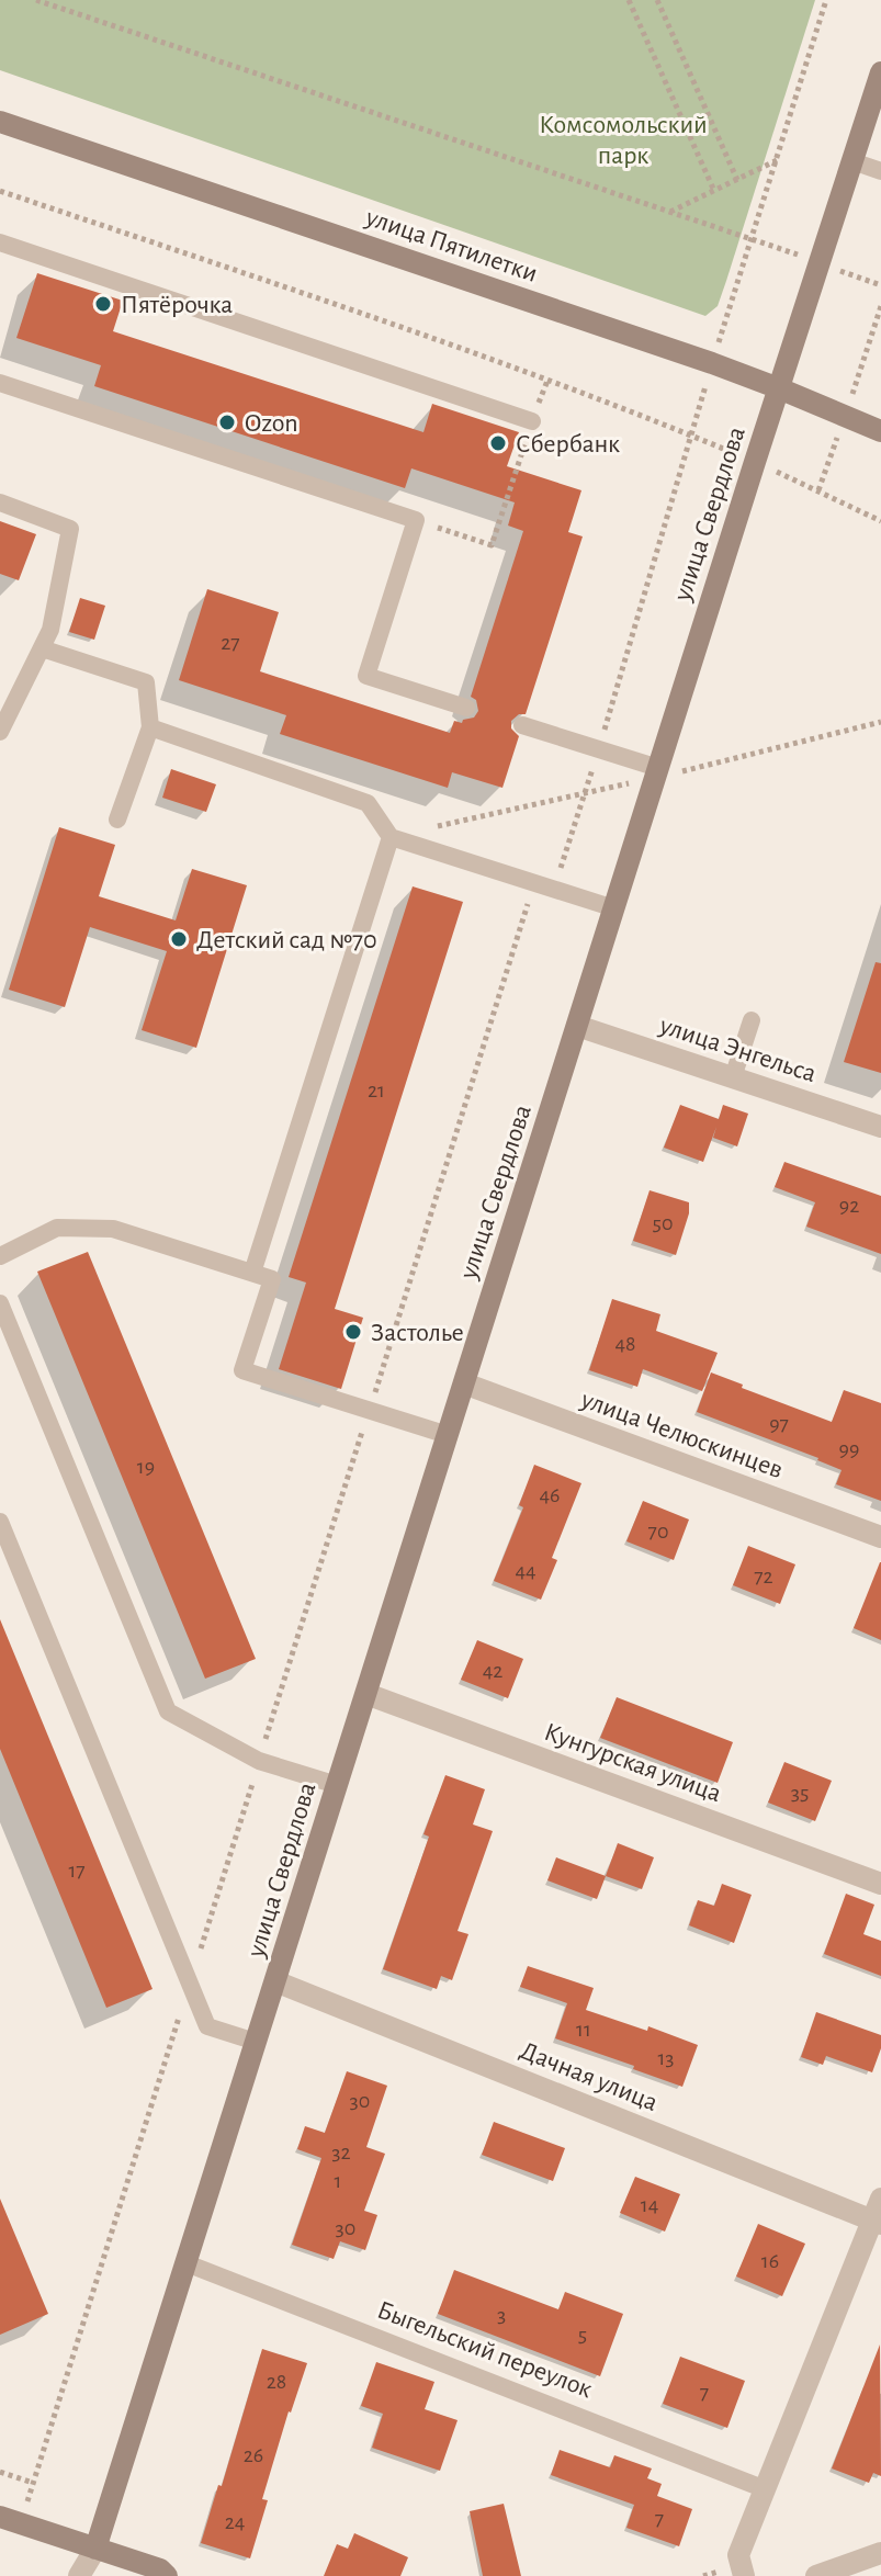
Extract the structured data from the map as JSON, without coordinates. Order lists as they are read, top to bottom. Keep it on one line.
{"streets":{"street":["улица Пятилетки","улица Свердлова","улица Энгельса","улица Челюскинцев","Кунгурская улица","Дачная улица"],"lane":["Быгельский переулок"]},"crossings":[["улица Пятилетки","улица Свердлова"],["улица Свердлова","улица Энгельса"],["улица Свердлова","улица Челюскинцев"],["улица Свердлова","Кунгурская улица"],["улица Свердлова","Дачная улица"],["улица Свердлова","Быгельский переулок"]],"parks":["Комсомольский парк"],"places":["Пятёрочка","Ozon","Сбербанк","Детский сад №70","Застолье"],"house_numbers":["27","21","92","50","48","97","99","19","46","70","44","72","42","35","17","11","13","30","32","1","14","30","16","3","5","28","7","26","7","24"]}
